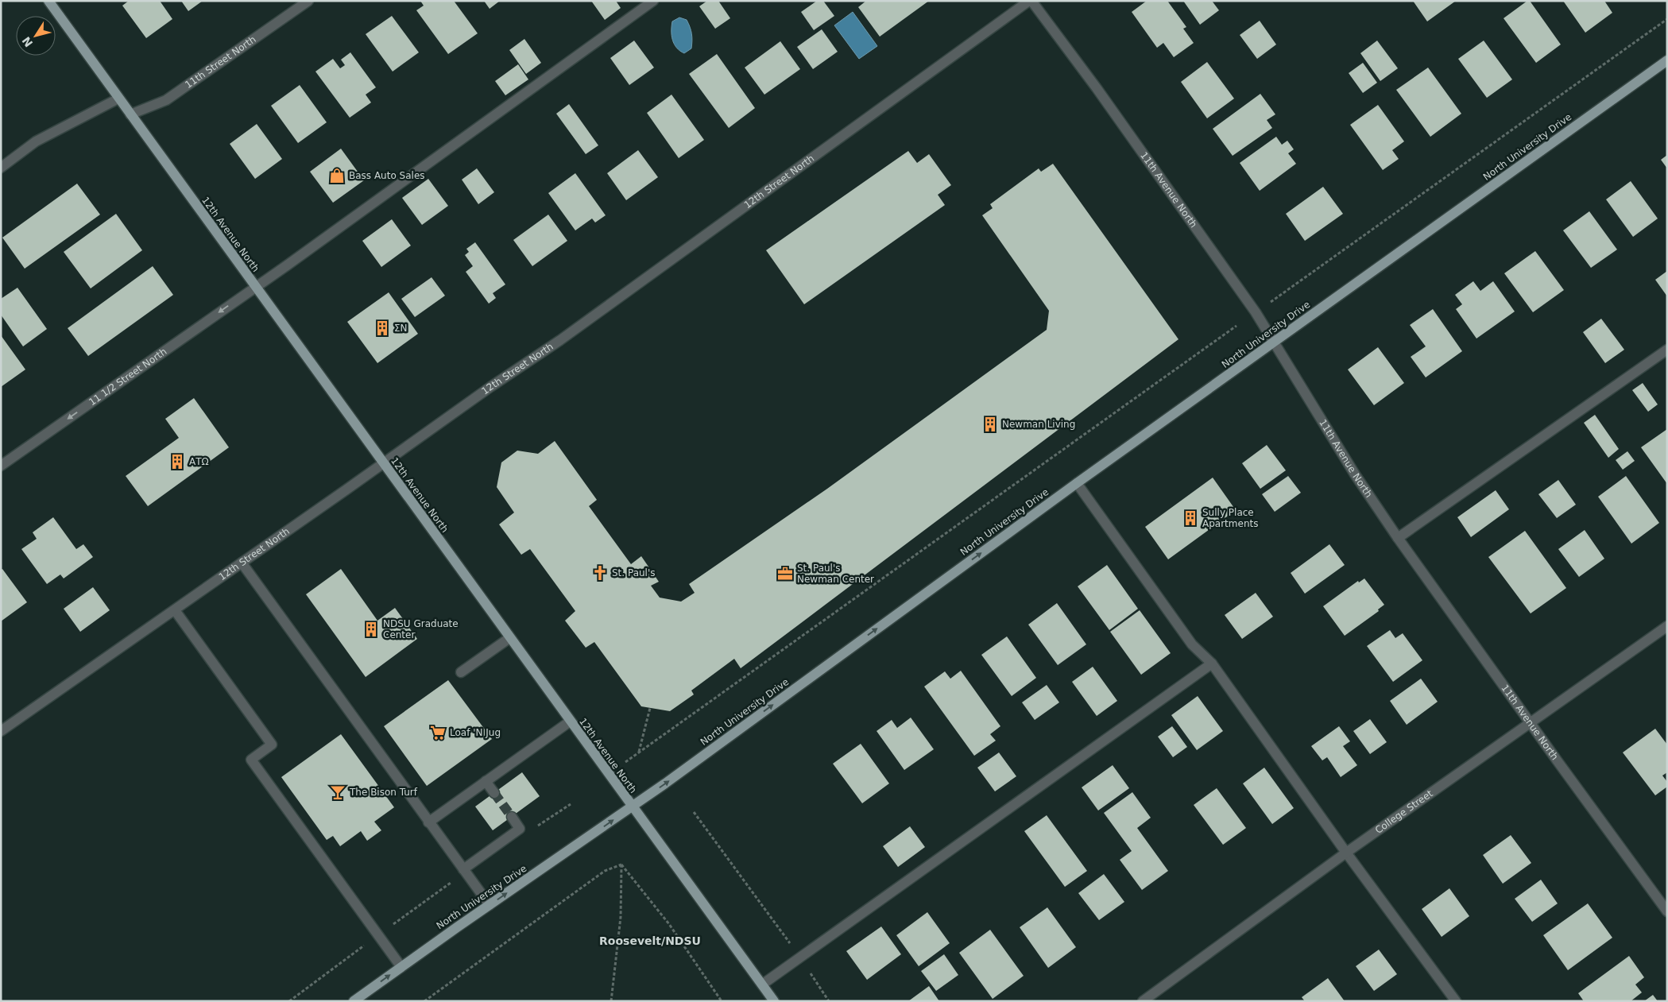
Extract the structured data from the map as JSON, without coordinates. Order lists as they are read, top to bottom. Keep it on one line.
{"streets":{"main road":["North University Drive","12th Avenue North"],"street":["11th Street North","12th Street North","11th Avenue North","11 1/2 Street North","College Street"]},"crossings":[["11th Street North","12th Avenue North"],["North University Drive","11th Avenue North"],["North University Drive","12th Avenue North"],["12th Street North","11th Avenue North"],["12th Street North","12th Avenue North"],["11th Avenue North","College Street"],["12th Avenue North","11 1/2 Street North"]],"one_way":["North University Drive","11 1/2 Street North"],"districts":["Roosevelt/NDSU"],"places":{"shop":["Bass Auto Sales"],"building":["ΣΝ","Newman Living","ΑΤΩ","Sully Place Apartments","NDSU Graduate Center"],"church":["St. Paul's"],"office":["St. Paul's Newman Center"],"supermarket":["Loaf 'N Jug"],"bar":["The Bison Turf"]},"north":"bottom left"}
